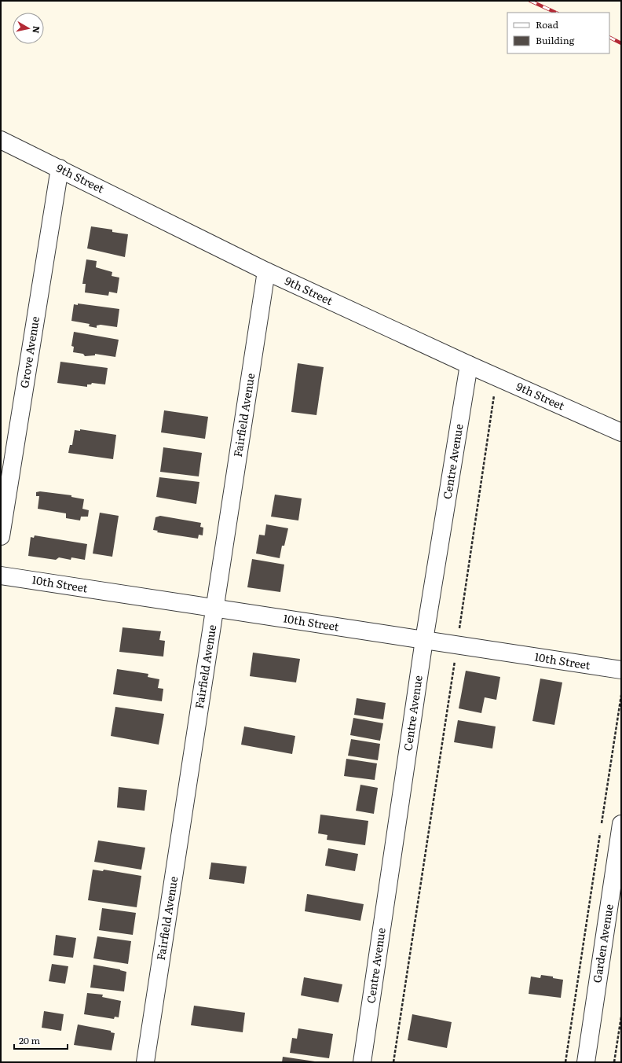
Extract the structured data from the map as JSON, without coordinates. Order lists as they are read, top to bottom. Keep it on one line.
{"streets":{"street":["9th Street","Grove Avenue","Fairfield Avenue","Centre Avenue","10th Street","Garden Avenue"]},"crossings":[["9th Street","Grove Avenue"],["9th Street","Fairfield Avenue"],["9th Street","Centre Avenue"],["Fairfield Avenue","10th Street"],["Centre Avenue","10th Street"]],"legend":["Road","Building"],"scale_bar":"20 m","north":"right"}
